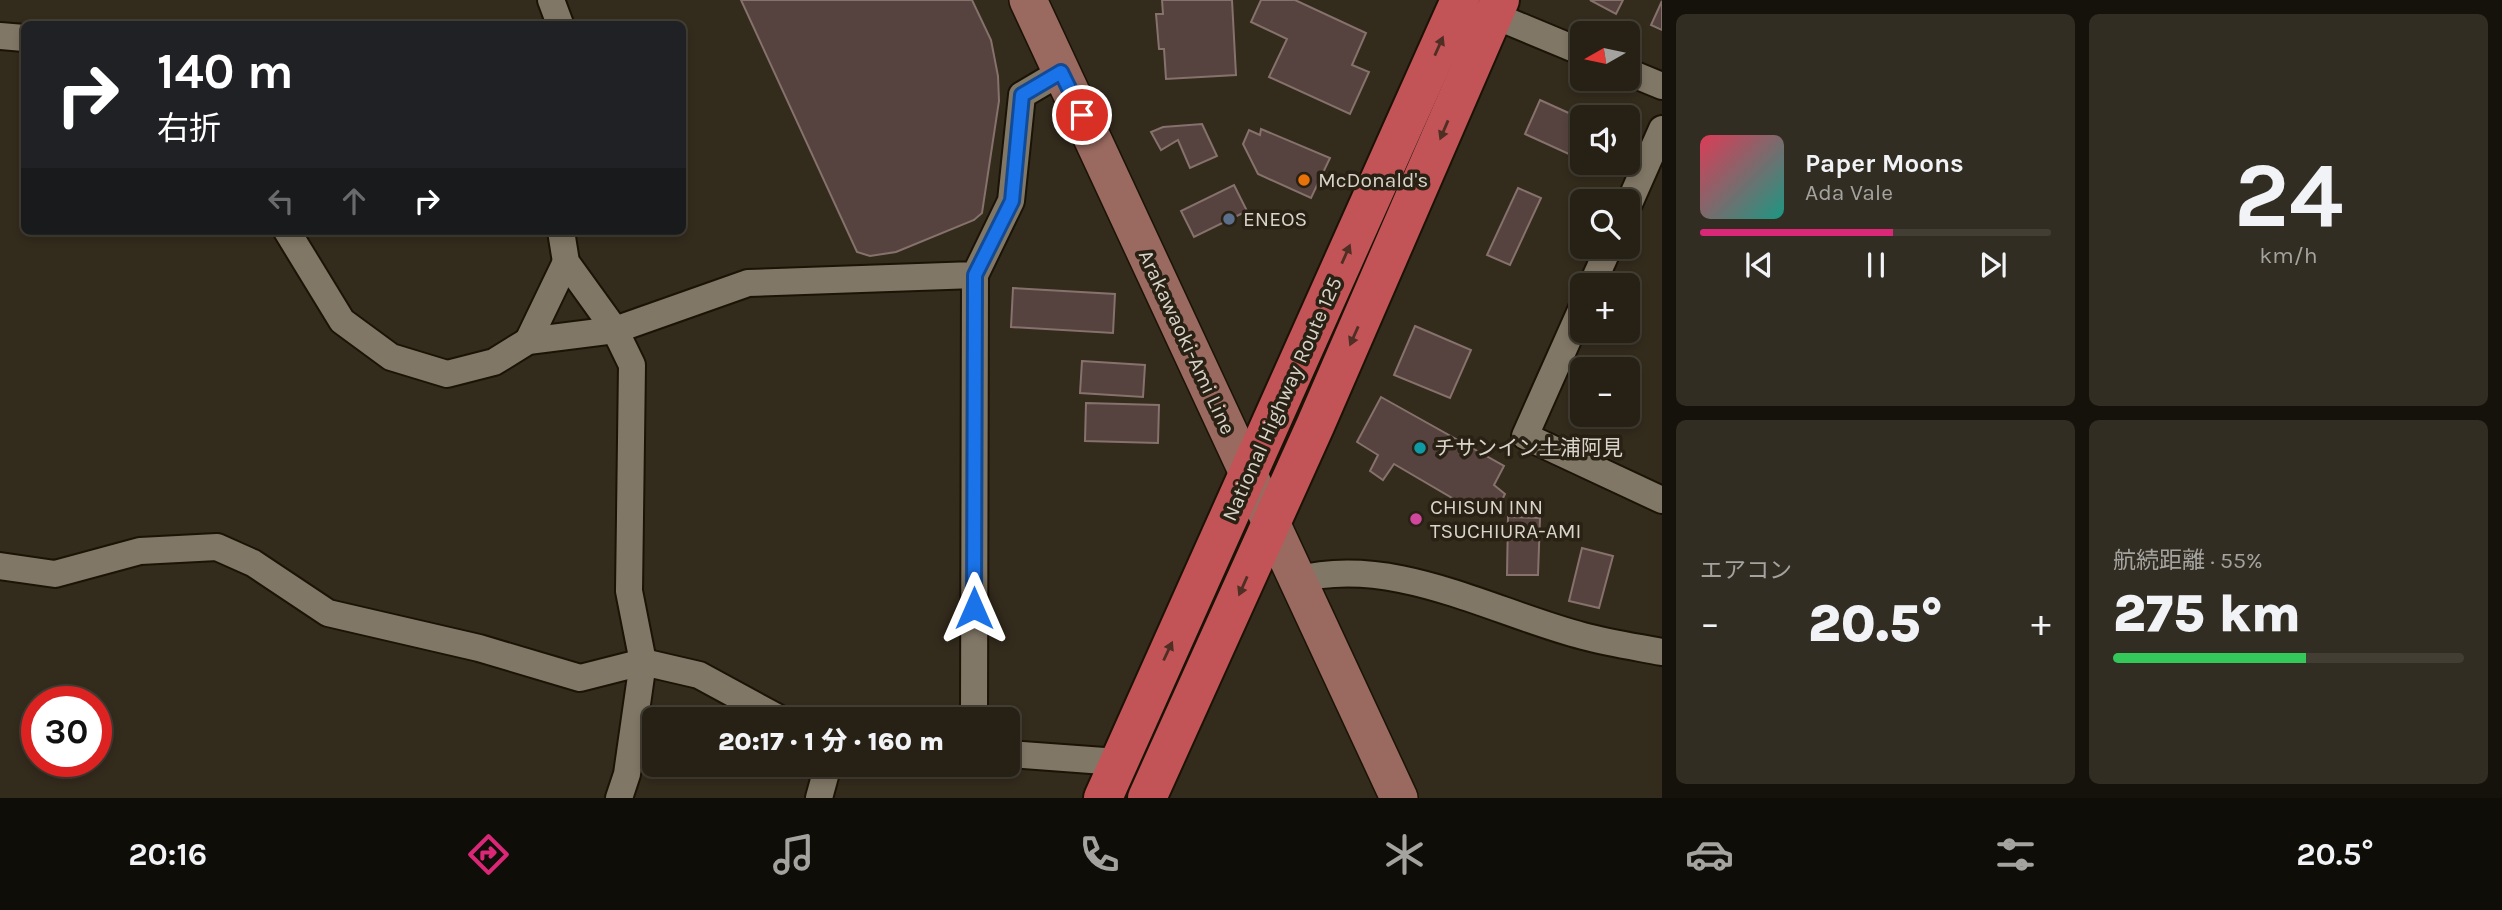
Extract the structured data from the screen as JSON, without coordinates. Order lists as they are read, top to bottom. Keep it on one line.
{"streets":{"highway":["National Highway Route 125"],"main road":["Arakawaoki-Ami Line"]},"crossings":[["Arakawaoki-Ami Line","National Highway Route 125"]],"places":["McDonald's","ENEOS","チサンイン土浦阿見","CHISUN INN TSUCHIURA-AMI"],"north":"left","page":{"tile":[["24","km/h"],"エアコン",["航続距離 · 55%","275 km"]],"map_buttons":["+","−"],"turn":["140 m","右折"],"song":["Paper Moons","Ada Vale"],"heat":["−","20.5°","+"],"limit":"30","trip":"20:17 · 1 分 · 160 m","tabs":["20:16","20.5°"]}}
